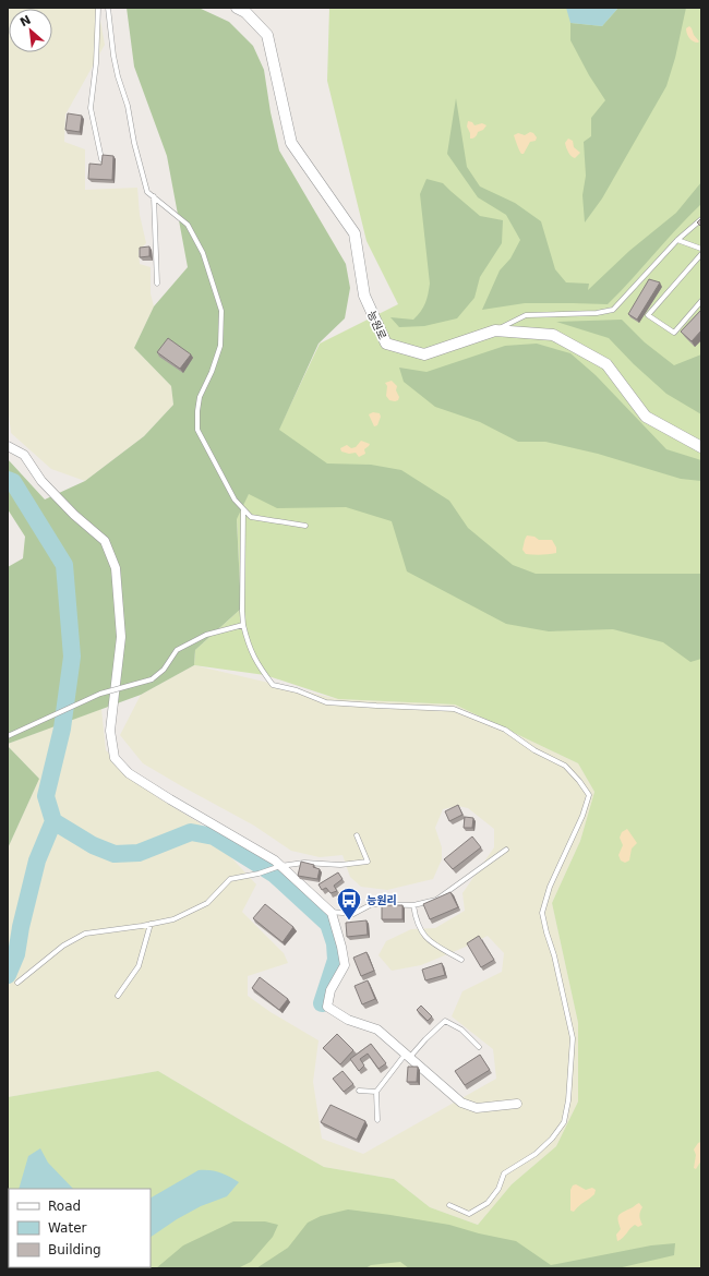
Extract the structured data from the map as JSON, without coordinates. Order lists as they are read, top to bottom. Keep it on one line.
{"streets":{"street":["능원로"]},"places":{"bus stop":["능원리"]},"legend":["Road","Water","Building"],"north":"top left"}
